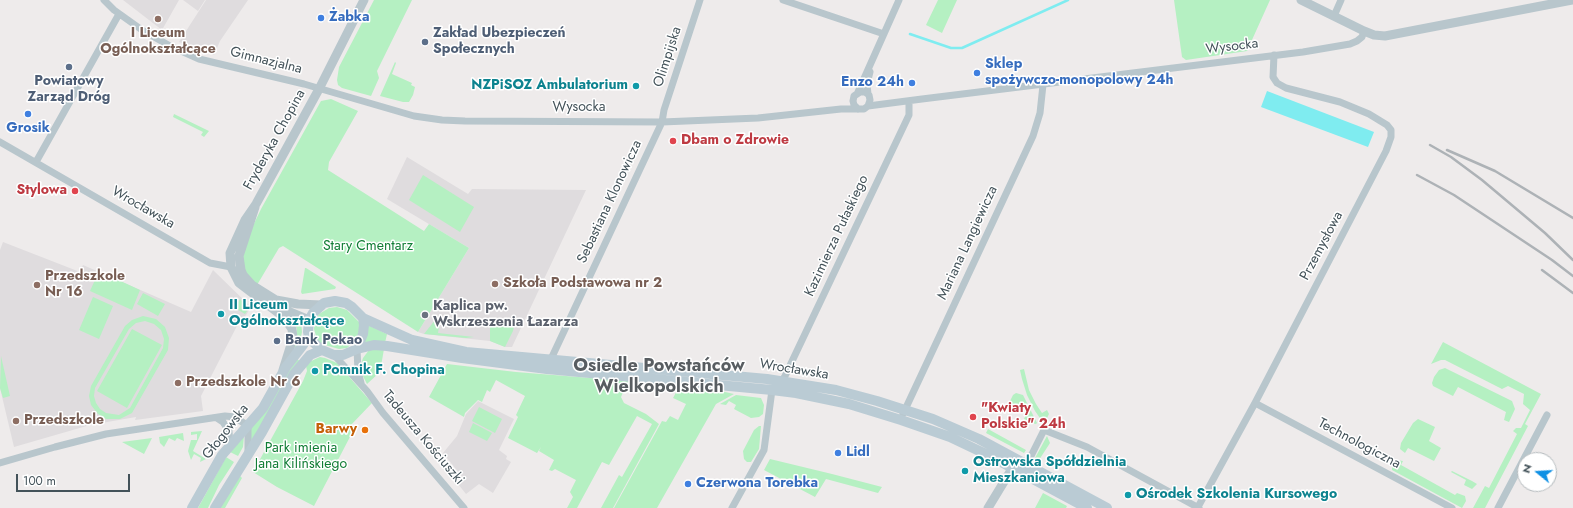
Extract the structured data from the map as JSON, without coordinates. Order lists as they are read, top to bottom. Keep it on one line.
{"streets":{"main road":["Wrocławska","Głogowska"],"street":["Wysocka","Olimpijska","Gimnazjalna","Fryderyka Chopina","Sebastiana Klonowicza","Kazimierza Pułaskiego","Mariana Langiewicza","Przemysłowa","Tadeusza Kościuszki","Technologiczna"]},"crossings":[["Wysocka","Olimpijska"],["Wysocka","Gimnazjalna"],["Wysocka","Fryderyka Chopina"],["Wysocka","Sebastiana Klonowicza"],["Wysocka","Kazimierza Pułaskiego"],["Wysocka","Mariana Langiewicza"],["Wysocka","Przemysłowa"],["Olimpijska","Sebastiana Klonowicza"],["Gimnazjalna","Fryderyka Chopina"],["Fryderyka Chopina","Wrocławska"],["Fryderyka Chopina","Głogowska"],["Fryderyka Chopina","Tadeusza Kościuszki"],["Sebastiana Klonowicza","Wrocławska"],["Wrocławska","Kazimierza Pułaskiego"],["Wrocławska","Mariana Langiewicza"],["Wrocławska","Głogowska"],["Wrocławska","Tadeusza Kościuszki"],["Przemysłowa","Technologiczna"],["Głogowska","Tadeusza Kościuszki"]],"districts":["Osiedle Powstańców Wielkopolskich"],"parks":["Stary Cmentarz","Park imienia Jana Kilińskiego"],"places":["Żabka","I Liceum Ogólnokształcące","Zakład Ubezpieczeń Społecznych","Powiatowy Zarząd Dróg","Sklep spożywczo-monopolowy 24h","Enzo 24h","NZPiSOZ Ambulatorium","Grosik","Dbam o Zdrowie","Stylowa","Szkoła Podstawowa nr 2","Przedszkole Nr 16","II Liceum Ogólnokształcące","Kaplica pw. Wskrzeszenia Łazarza","Bank Pekao","Pomnik F. Chopina","Przedszkole Nr 6","\"Kwiaty Polskie\" 24h","Przedszkole","Barwy","Lidl","Ostrowska Spółdzielnia Mieszkaniowa","Czerwona Torebka","Ośrodek Szkolenia Kursowego"],"scale_bar":"100 m","north":"left"}
